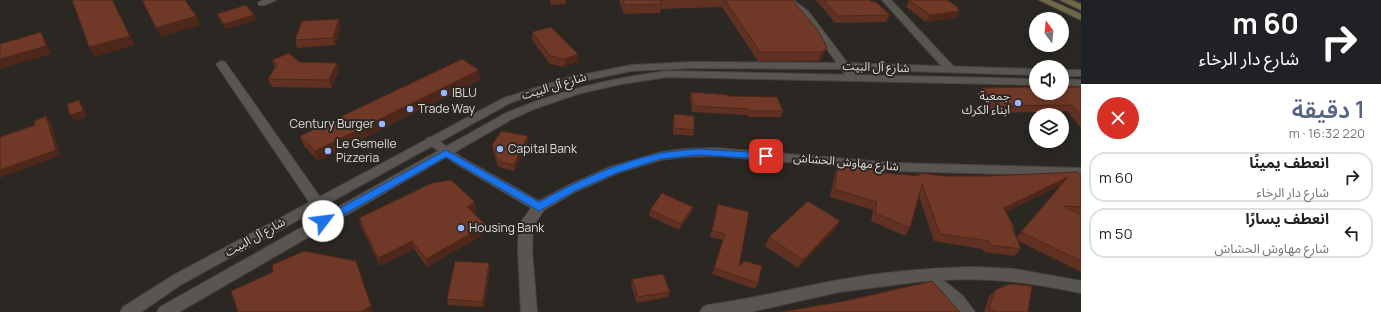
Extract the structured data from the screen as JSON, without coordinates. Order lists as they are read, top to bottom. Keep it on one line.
{"streets":{"street":["شارع آل البيت","شارع مهاوش الحشاش"]},"places":["IBLU","جمعية ابناء الكرك","Trade Way","Century Burger","Capital Bank","Le Gemelle Pizzeria","Housing Bank"],"north":"top","page":{"turn":["60 m","شارع دار الرخاء"],"heading":["1 دقيقة","220 m · 16:32"],"list":[{"name":"انعطف يمينًا","note":"شارع دار الرخاء","value":"60 m"},{"name":"انعطف يسارًا","note":"شارع مهاوش الحشاش","value":"50 m"}]}}
